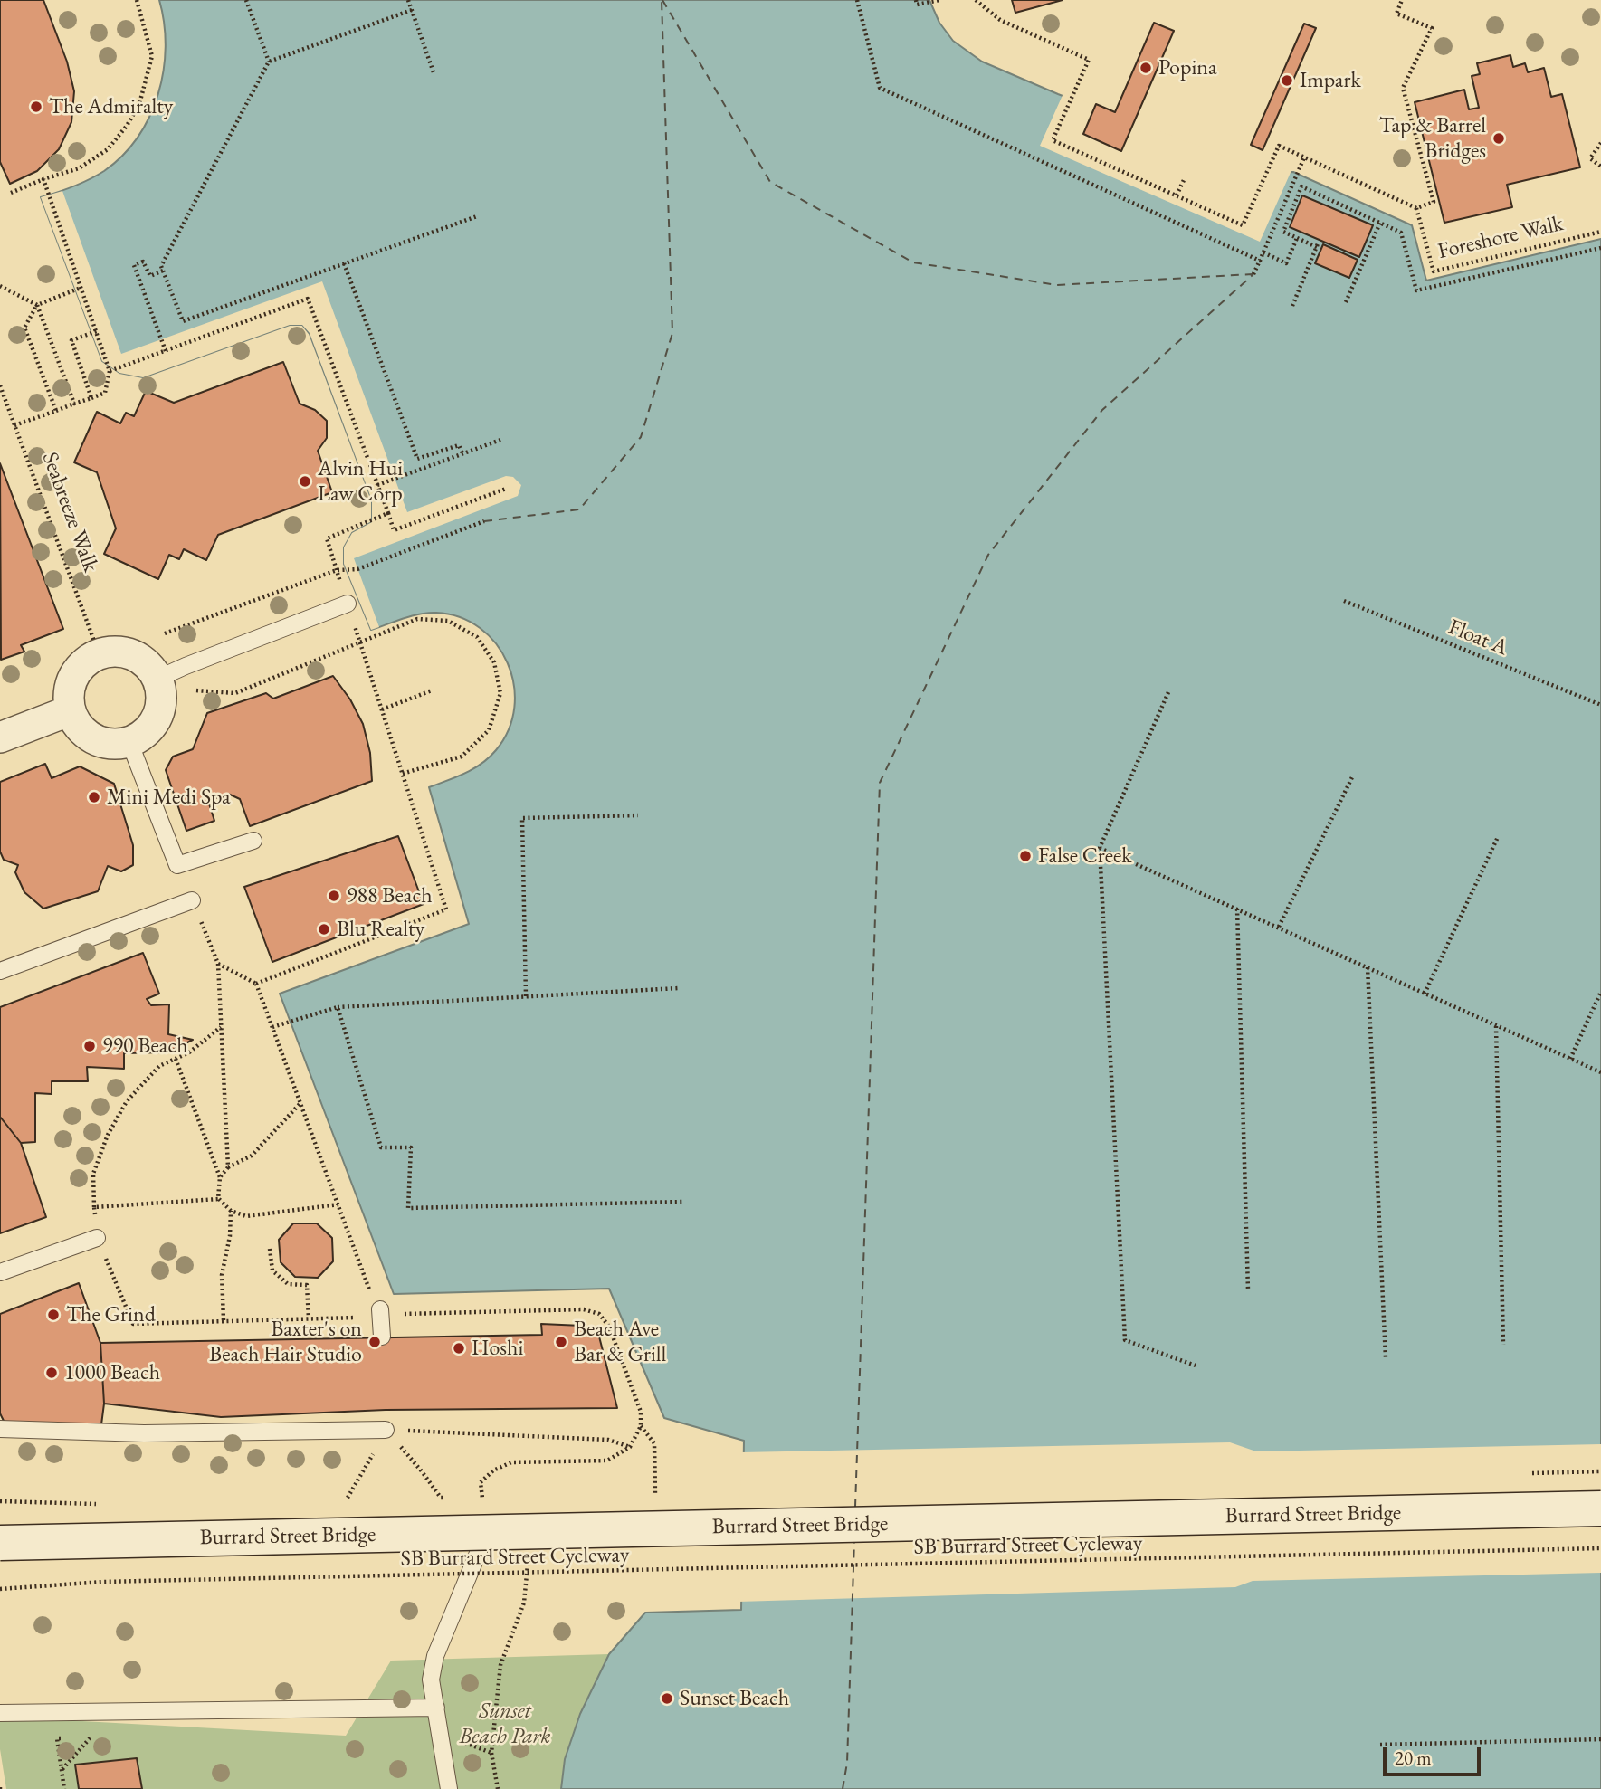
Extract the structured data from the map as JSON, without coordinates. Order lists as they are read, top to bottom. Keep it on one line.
{"streets":{"main road":["Burrard Street Bridge"],"path":["Foreshore Walk","Seabreeze Walk","Float A","SB Burrard Street Cycleway"]},"parks":["Sunset Beach Park"],"places":["Popina","Impark","The Admiralty","Tap & Barrel Bridges","Alvin Hui Law Corp","Mini Medi Spa","False Creek","988 Beach","Blu Realty","990 Beach","The Grind","Baxter's on Beach Hair Studio","Beach Ave Bar & Grill","Hoshi","1000 Beach","Sunset Beach"],"scale_bar":"20 m"}
